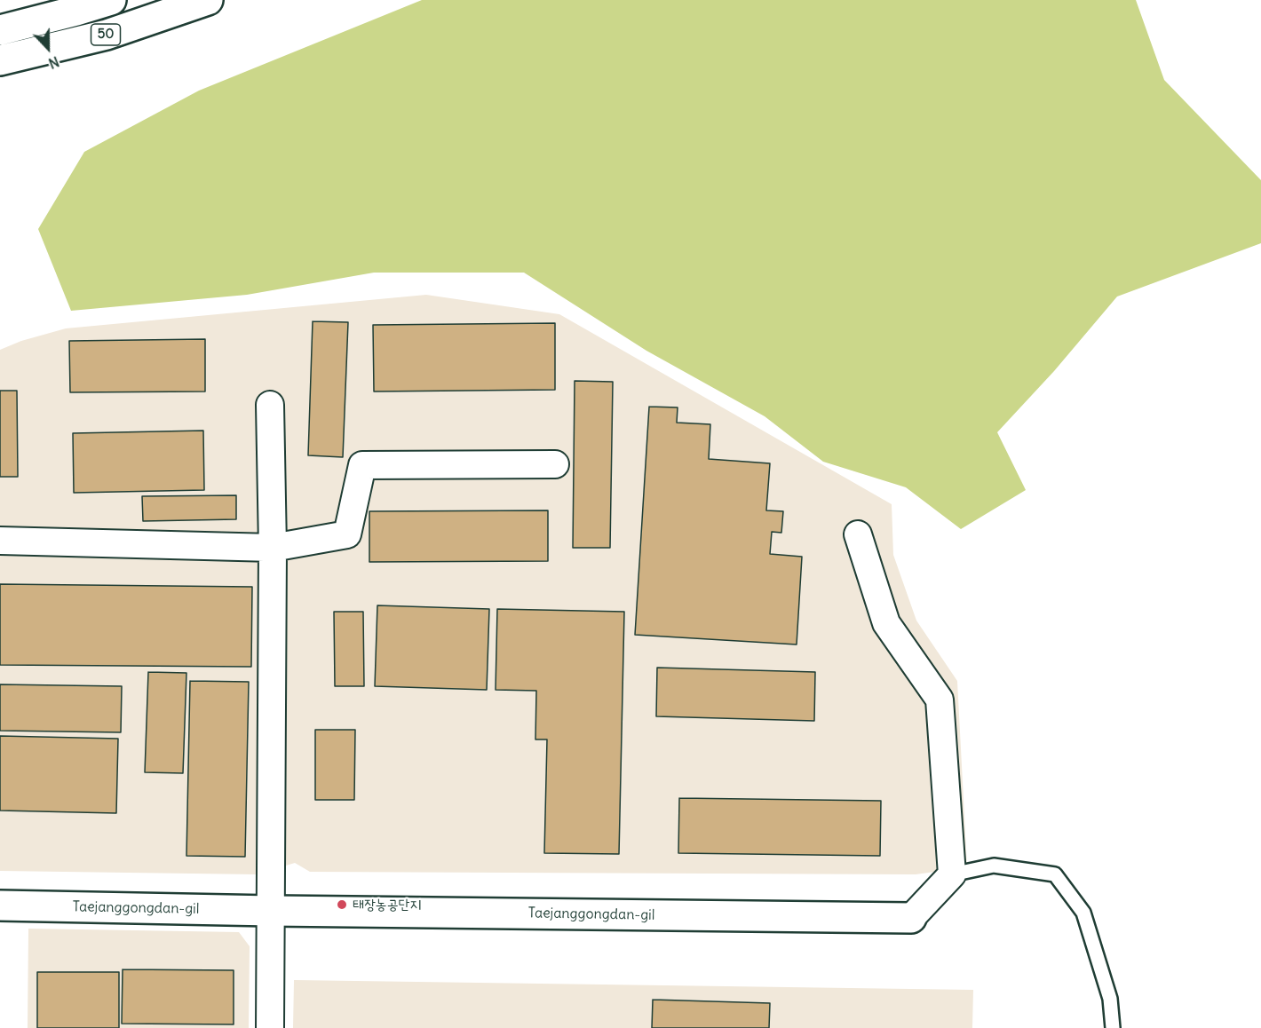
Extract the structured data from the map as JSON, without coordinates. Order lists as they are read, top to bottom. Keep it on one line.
{"streets":{"main road":["50","Taejanggongdan-gil"]},"places":["태장농공단지"],"north":"bottom"}
